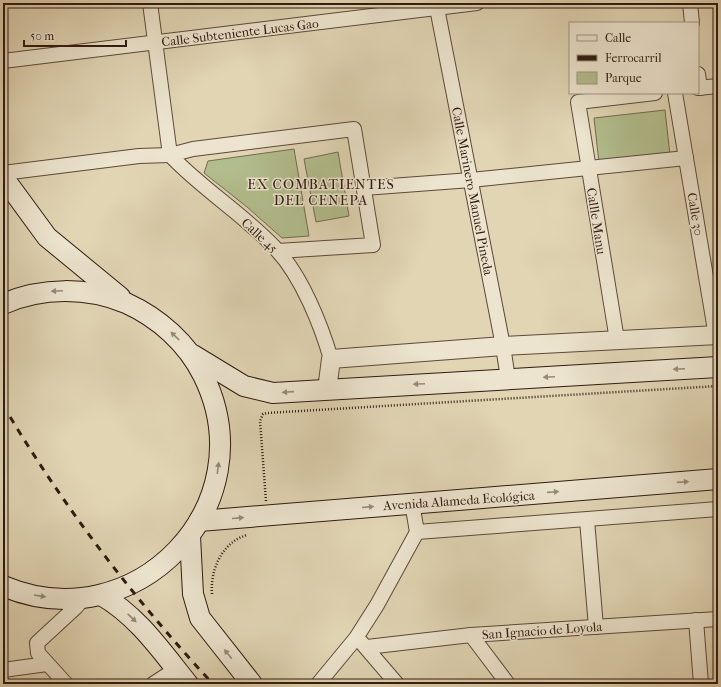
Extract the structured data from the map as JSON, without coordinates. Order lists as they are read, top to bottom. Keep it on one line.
{"streets":{"main road":["Avenida Alameda Ecológica"],"street":["Calle Subteniente Lucas Gao","Calle Marinero Manuel Pineda","Calle 30","Callle Manu","Calle 45","San Ignacio de Loyola"]},"crossings":[["Calle Subteniente Lucas Gao","Calle Marinero Manuel Pineda"]],"districts":["EX COMBATIENTES DEL CENEPA"],"legend":["Calle","Ferrocarril","Parque"],"scale_bar":"50 m"}
